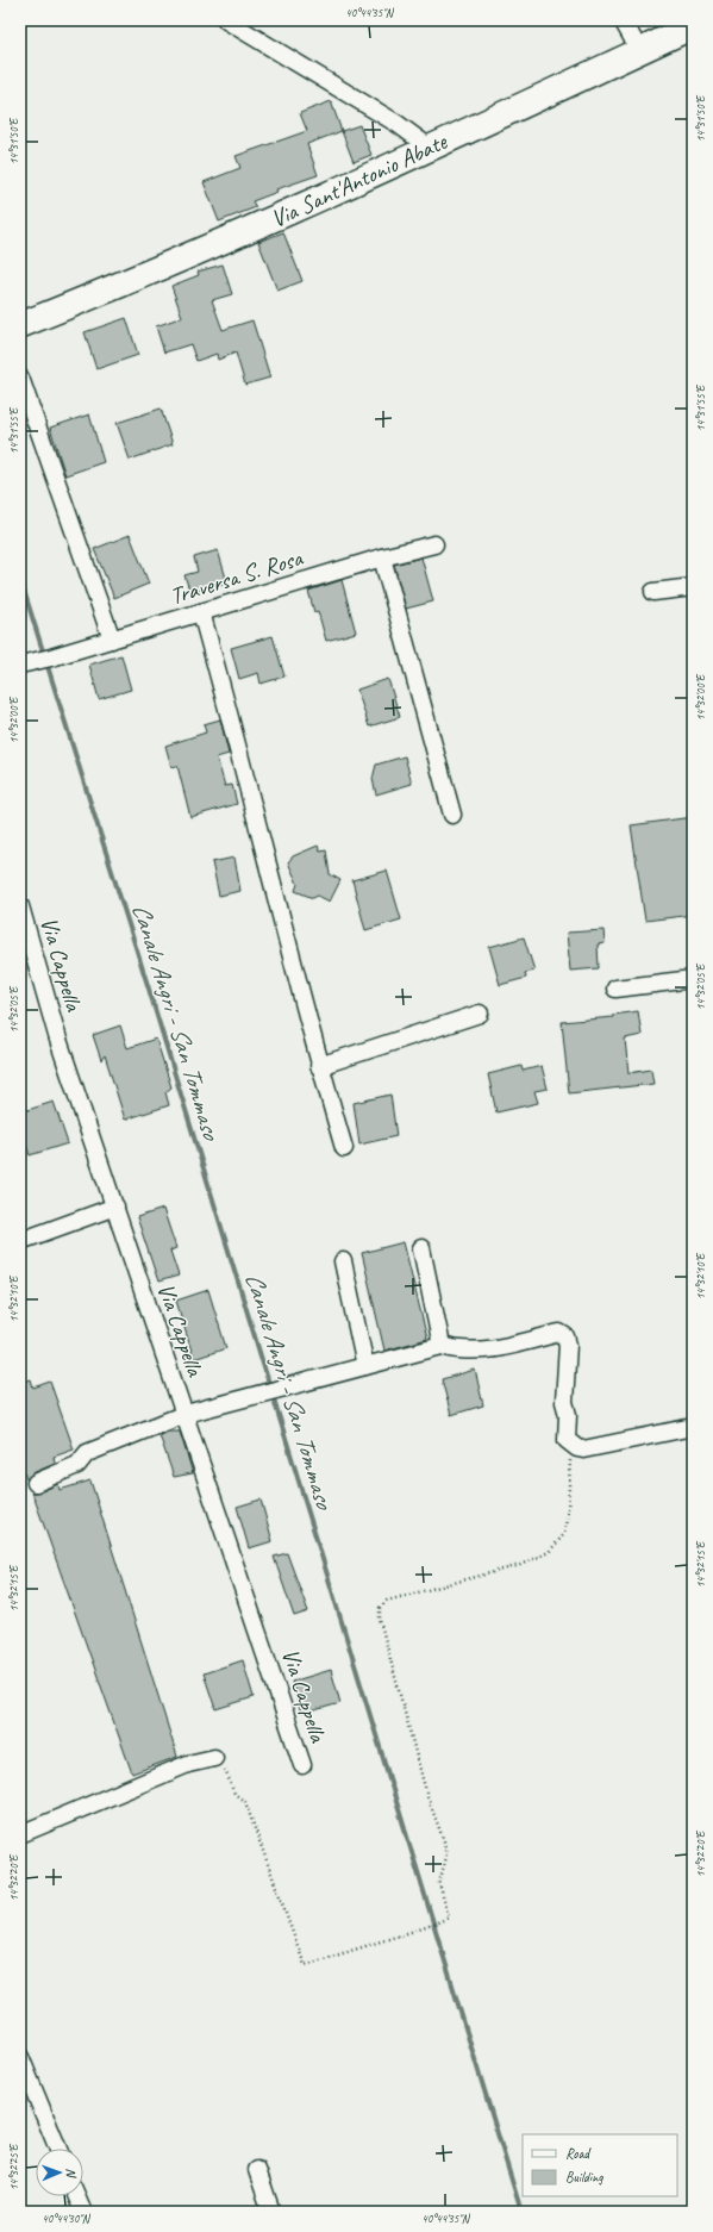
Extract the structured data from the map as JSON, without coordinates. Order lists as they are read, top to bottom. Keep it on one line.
{"streets":{"street":["Via Sant'Antonio Abate","Traversa S. Rosa","Via Cappella"]},"water":["Canale Angri - San Tommaso"],"legend":["Road","Building"],"north":"right","coordinates":["40°44'35\"N","14°31'50\"E","14°31'55\"E","14°32'00\"E","14°32'05\"E","14°32'10\"E","14°32'15\"E","14°32'20\"E","14°32'25\"E","40°44'30\"N"]}
